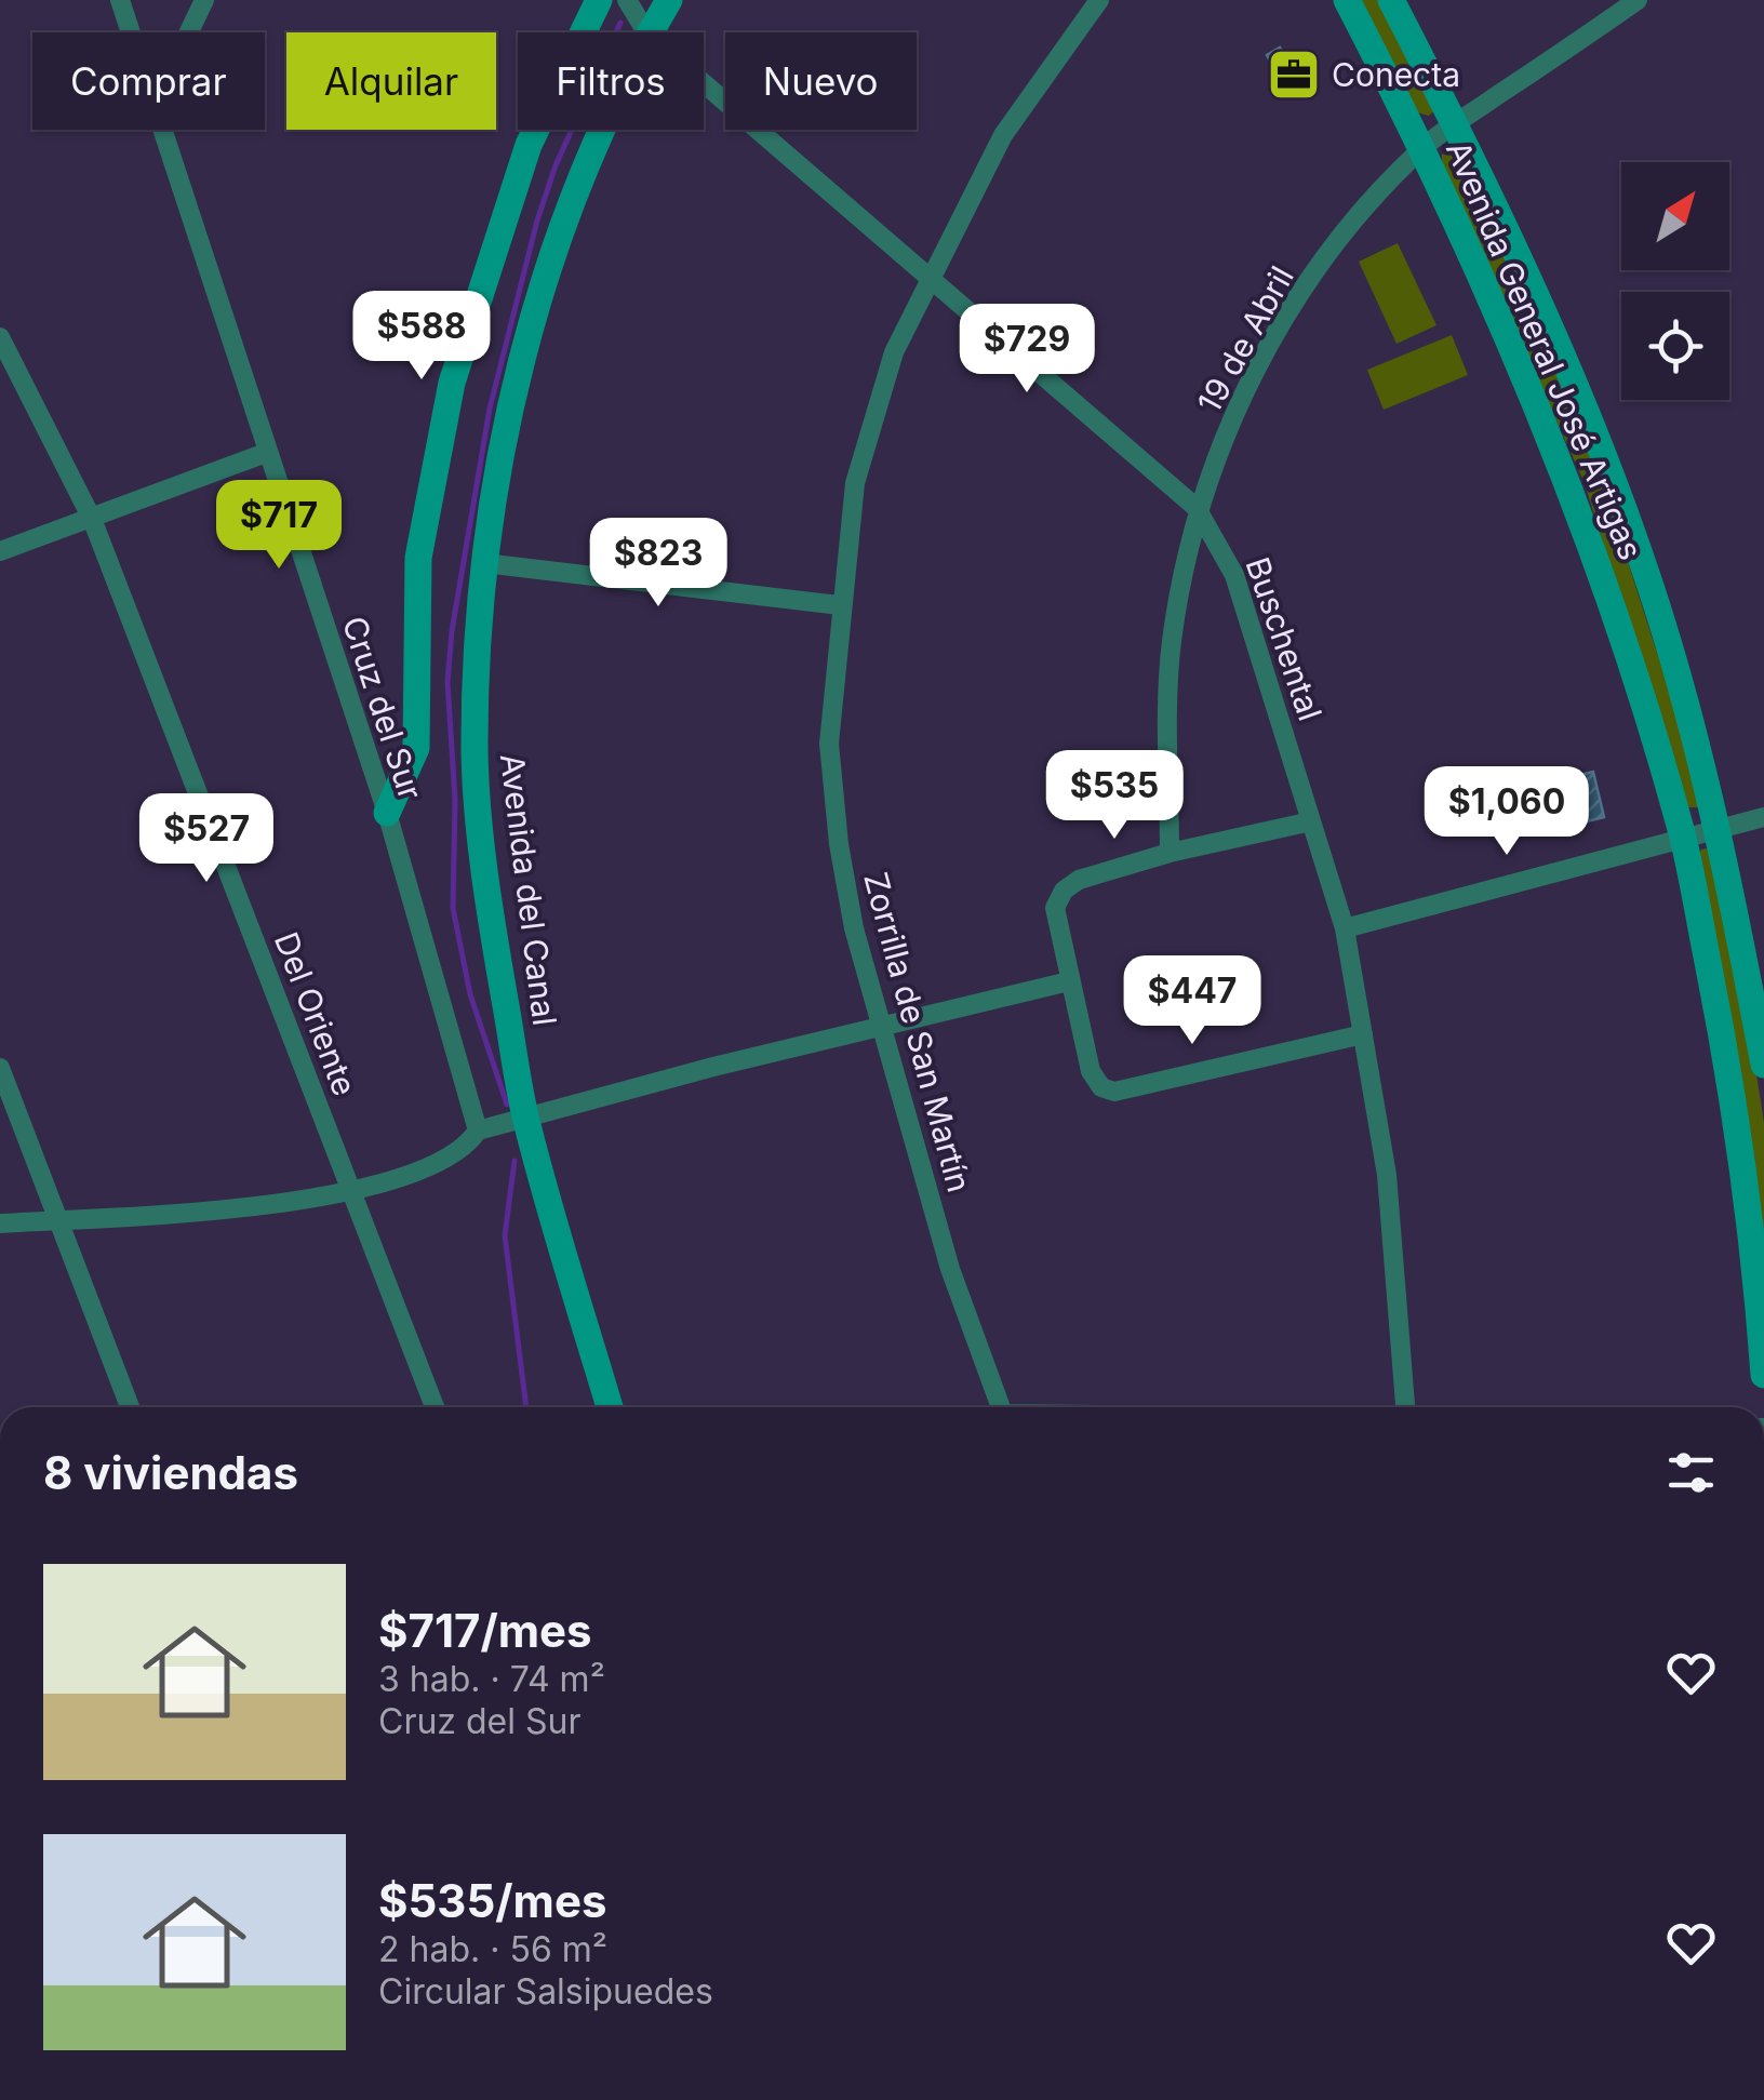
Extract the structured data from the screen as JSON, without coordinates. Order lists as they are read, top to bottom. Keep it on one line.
{"streets":{"street":["19 de Abril","Avenida General José Artigas","Buschental","Cruz del Sur","Avenida del Canal","Del Oriente","Zorrilla de San Martín"]},"crossings":[["19 de Abril","Avenida General José Artigas"],["19 de Abril","Buschental"],["Buschental","Zorrilla de San Martín"]],"places":{"office":["Conecta"]},"north":"top right","page":{"chip":["Comprar","Alquilar","Filtros","Nuevo"],"price":["$588","$729","$717","$823","$535","$1,060","$527","$447"],"heading":"8 viviendas","list":[{"name":"$717/mes","note":"3 hab. · 74 m² · Cruz del Sur"},{"name":"$535/mes","note":"2 hab. · 56 m² · Circular Salsipuedes"}]}}
